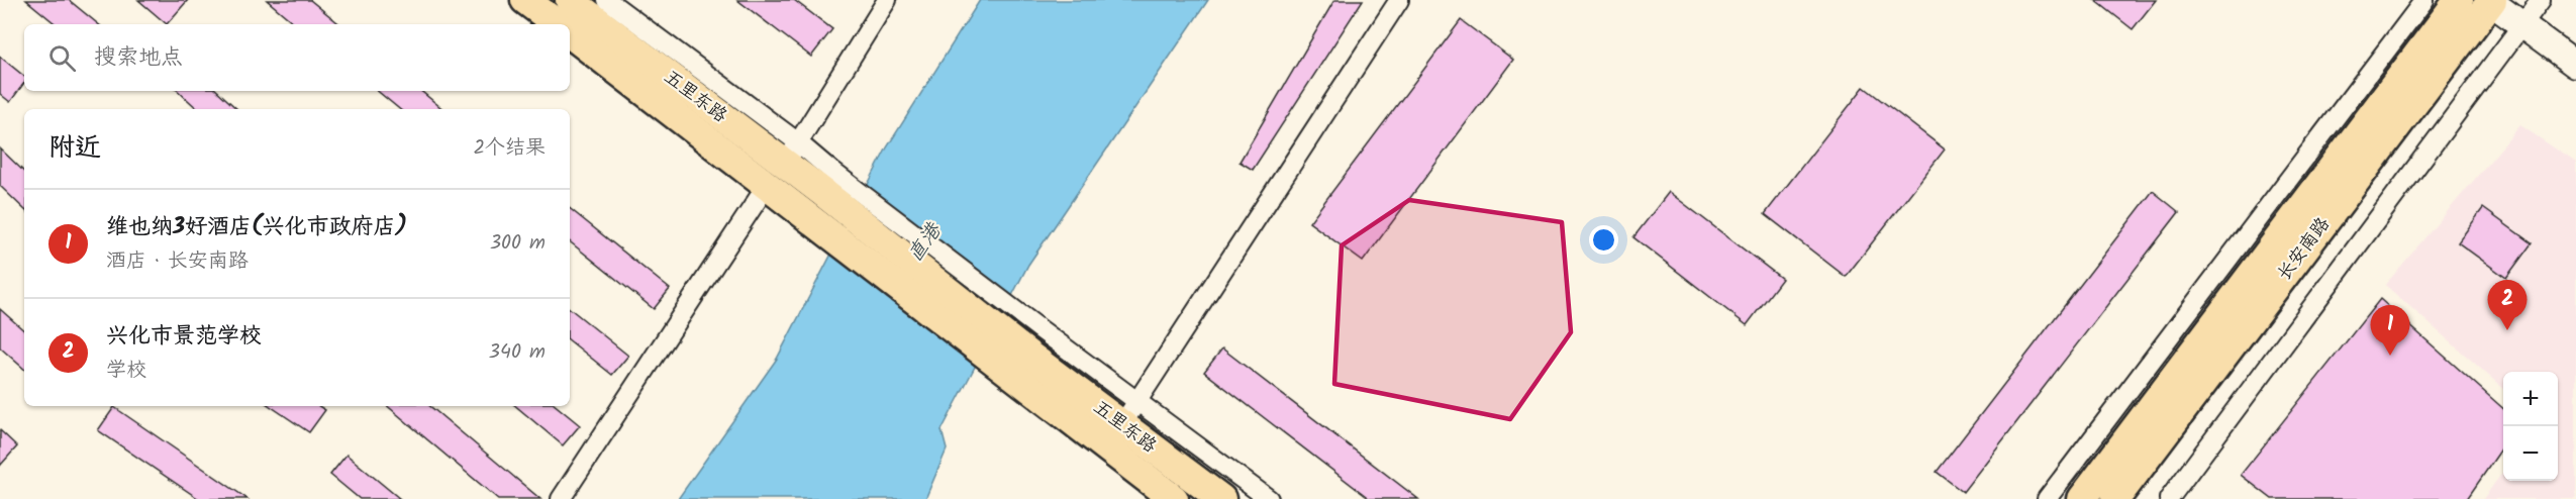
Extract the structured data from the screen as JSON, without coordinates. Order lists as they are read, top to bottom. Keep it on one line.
{"streets":{"main road":["五里东路","长安南路"]},"water":["直港"],"page":{"search":"搜索地点","heading":["附近","2个结果"],"list":[{"mark":"1","name":"维也纳3好酒店(兴化市政府店)","note":"酒店 · 长安南路","value":"300 m"},{"mark":"2","name":"兴化市景范学校","note":"学校","value":"340 m"}],"pins":["2","1"],"map_buttons":["+","−"]}}
